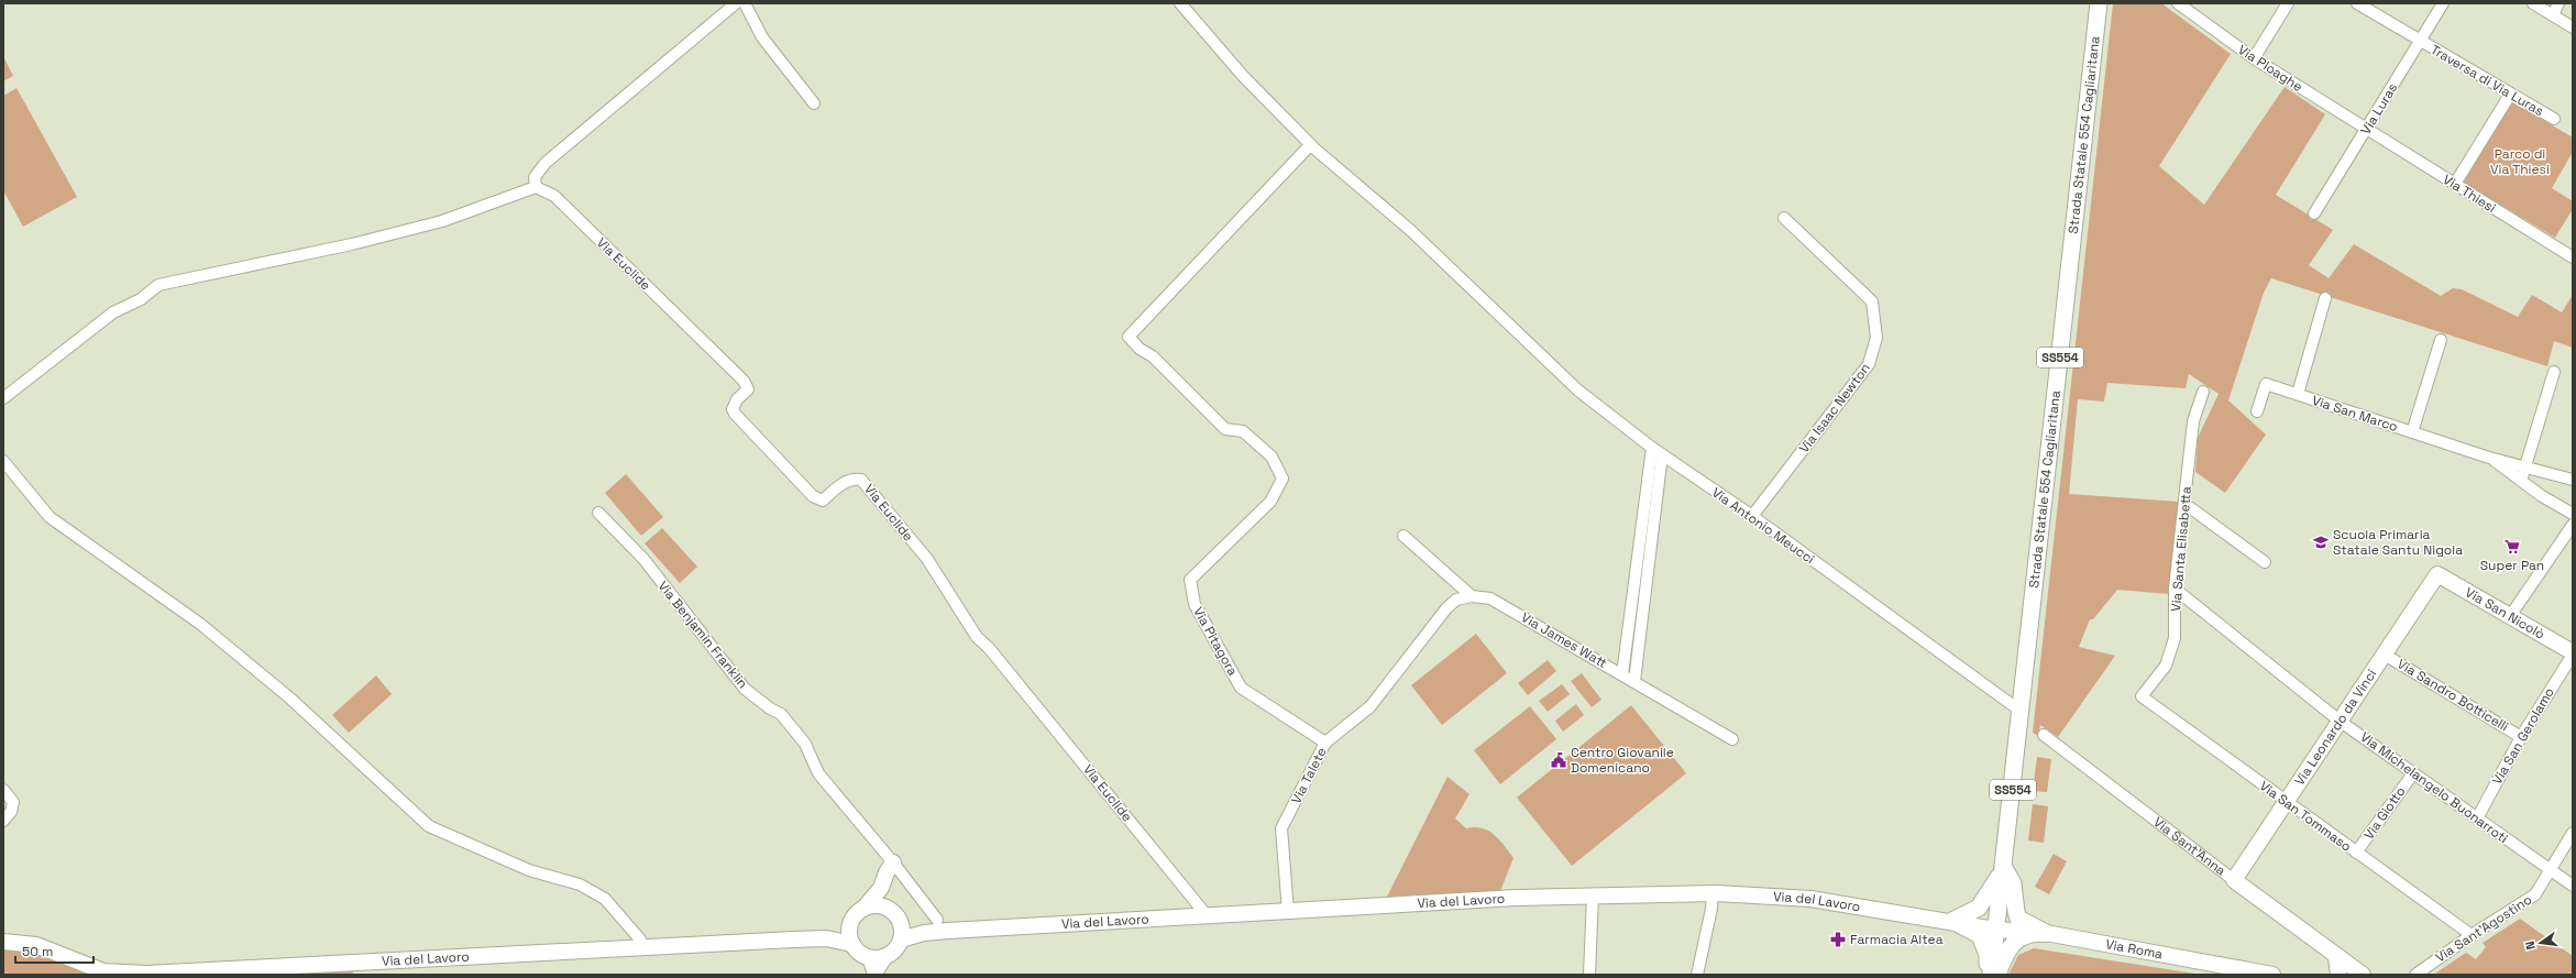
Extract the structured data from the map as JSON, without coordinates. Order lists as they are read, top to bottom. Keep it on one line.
{"streets":{"main road":["Strada Statale 554 Cagliaritana","SS554","Via San Nicolò","Via Leonardo da Vinci","Via Sant'Anna","Via del Lavoro","Via Roma"],"street":["Via Ploaghe","Traversa di Via Luras","Via Luras","Via Thiesi","Via Euclide","Via Isaac Newton","Via San Marco","Via Antonio Meucci","Via Santa Elisabetta","Via Benjamin Franklin","Via James Watt","Via Pitagora","Via Sandro Botticelli","Via San Gerolamo","Via Talete","Via Michelangelo Buonarroti","Via Giotto","Via San Tommaso","Via Sant'Agostino"]},"crossings":[["Via Ploaghe","Via Luras"],["Via Ploaghe","Via Thiesi"],["Traversa di Via Luras","Via Luras"],["Via Luras","Via Thiesi"],["Strada Statale 554 Cagliaritana","Via Antonio Meucci"],["Strada Statale 554 Cagliaritana","Via del Lavoro"],["Strada Statale 554 Cagliaritana","Via Roma"],["Via Euclide","Via del Lavoro"],["Via Isaac Newton","Via Antonio Meucci"],["Via Antonio Meucci","Via Pitagora"],["Via Santa Elisabetta","Via Michelangelo Buonarroti"],["Via Santa Elisabetta","Via San Tommaso"],["Via San Nicolò","Via Leonardo da Vinci"],["Via San Nicolò","Via San Gerolamo"],["Via James Watt","Via Talete"],["Via Pitagora","Via Talete"],["Via Sandro Botticelli","Via Leonardo da Vinci"],["Via Sandro Botticelli","Via San Gerolamo"],["Via Leonardo da Vinci","Via Michelangelo Buonarroti"],["Via Leonardo da Vinci","Via San Tommaso"],["Via Leonardo da Vinci","Via Sant'Anna"],["Via San Gerolamo","Via Michelangelo Buonarroti"],["Via Talete","Via del Lavoro"],["Via Michelangelo Buonarroti","Via Giotto"],["Via Michelangelo Buonarroti","Via Sant'Agostino"],["Via Giotto","Via San Tommaso"],["Via San Tommaso","Via Sant'Agostino"],["Via del Lavoro","Via Roma"]],"parks":["Parco di Via Thiesi"],"places":{"school or university":["Scuola Primaria Statale Santu Nigola"],"supermarket":["Super Pan"],"public building":["Centro Giovanile Domenicano"],"pharmacy":["Farmacia Altea"]},"scale_bar":"50 m","north":"left"}
